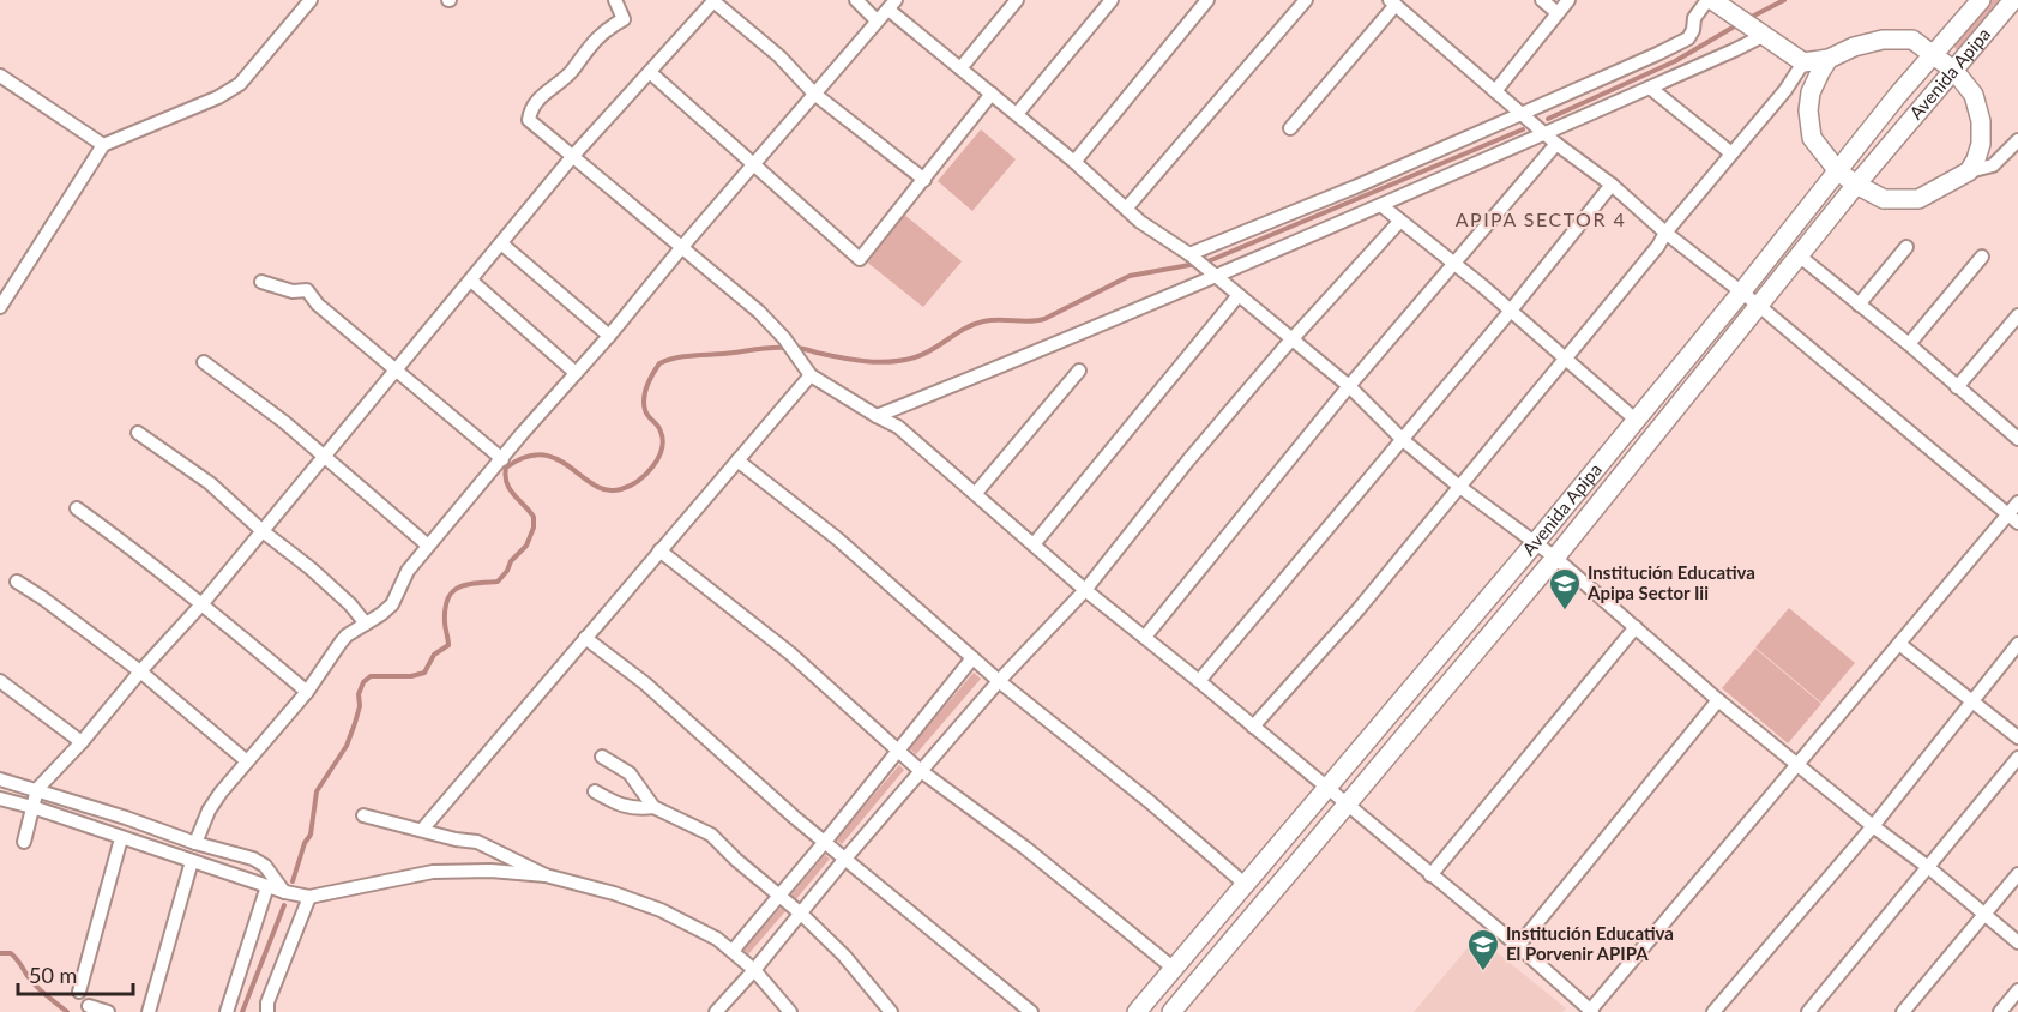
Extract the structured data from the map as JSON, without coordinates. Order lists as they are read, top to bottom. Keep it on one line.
{"streets":{"street":["Avenida Apipa"]},"districts":["APIPA SECTOR 4"],"places":{"school or university":["Institución Educativa Apipa Sector Iii","Institución Educativa El Porvenir APIPA"]},"scale_bar":"50 m"}
